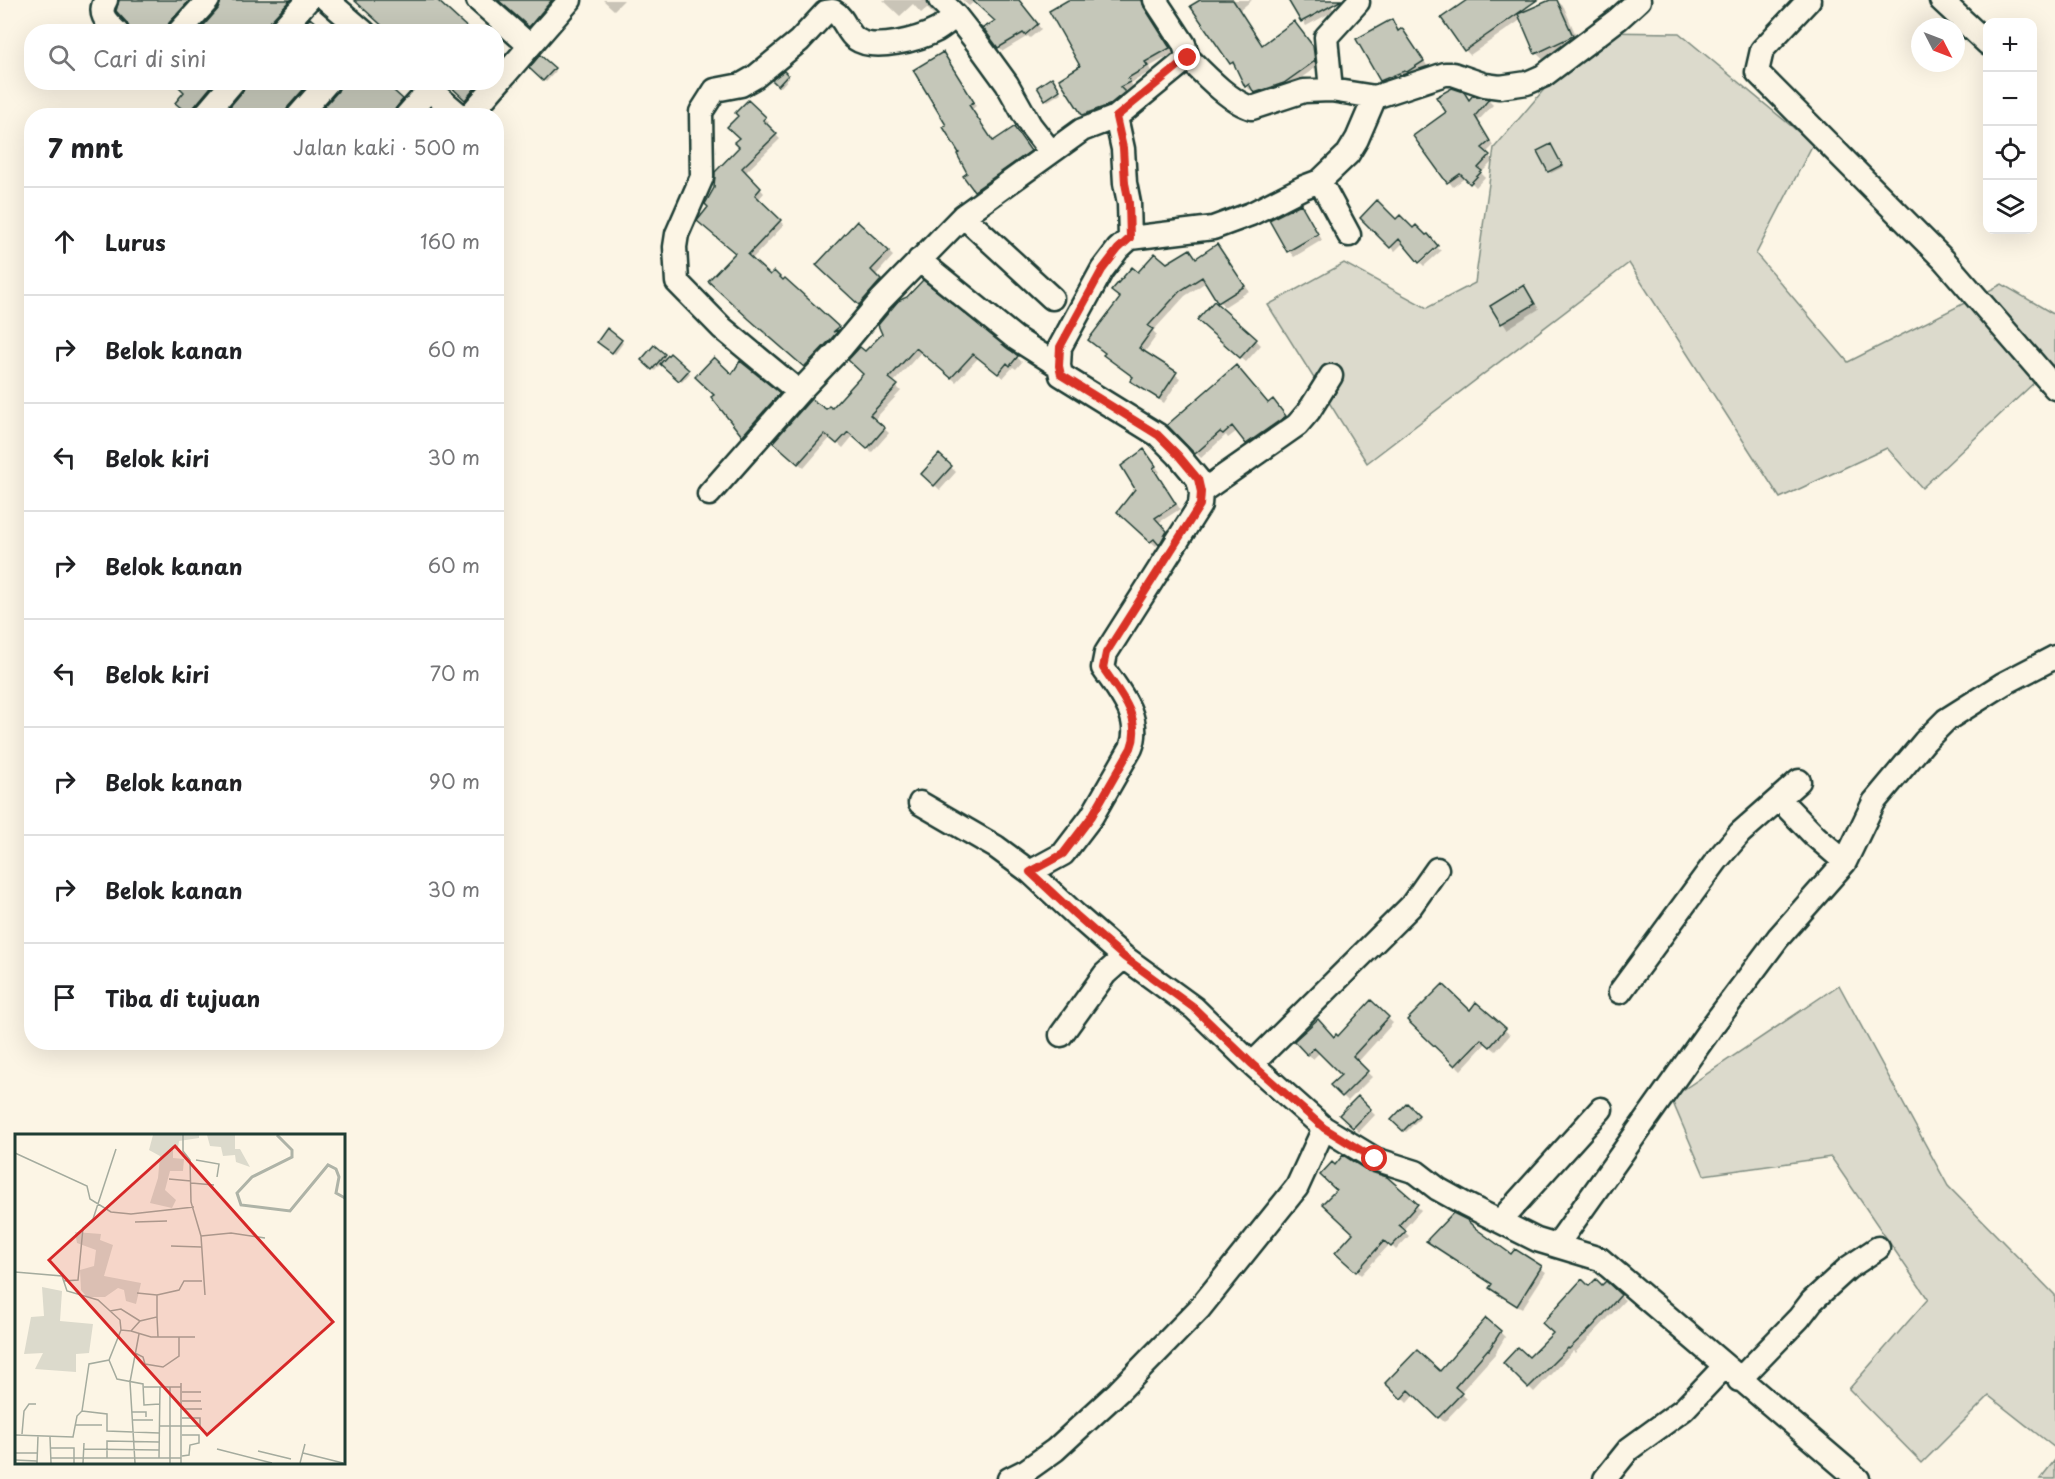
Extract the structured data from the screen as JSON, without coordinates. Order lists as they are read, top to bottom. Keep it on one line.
{"north":"bottom right","page":{"map_buttons":["+","−"],"search":"Cari di sini","heading":["7 mnt","Jalan kaki · 500 m"],"list":[["Lurus","160 m"],["Belok kanan","60 m"],["Belok kiri","30 m"],["Belok kanan","60 m"],["Belok kiri","70 m"],["Belok kanan","90 m"],["Belok kanan","30 m"],"Tiba di tujuan"]}}
